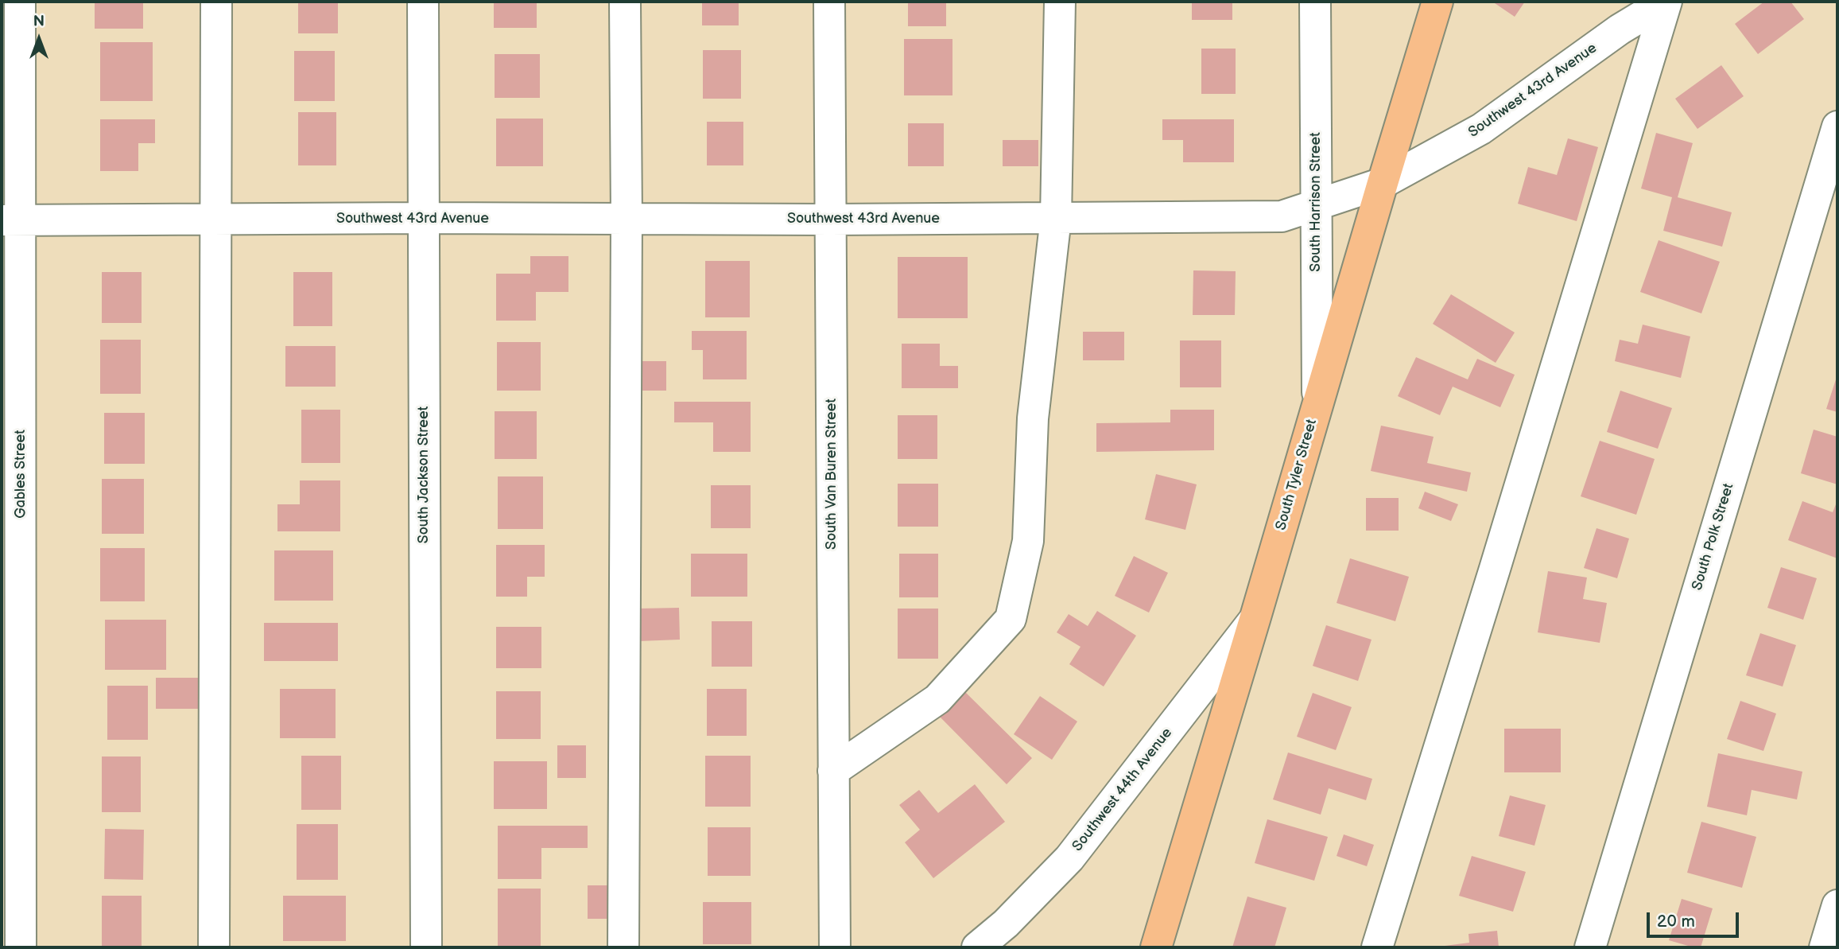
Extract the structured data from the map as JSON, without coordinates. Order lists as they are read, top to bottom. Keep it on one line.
{"streets":{"main road":["South Tyler Street"],"street":["Southwest 43rd Avenue","South Harrison Street","Gables Street","South Van Buren Street","South Jackson Street","South Polk Street","Southwest 44th Avenue"]},"crossings":[["Southwest 43rd Avenue","South Harrison Street"],["Southwest 43rd Avenue","Gables Street"],["Southwest 43rd Avenue","South Van Buren Street"],["Southwest 43rd Avenue","South Jackson Street"],["Southwest 43rd Avenue","South Tyler Street"],["South Harrison Street","South Tyler Street"],["South Tyler Street","Southwest 44th Avenue"]],"scale_bar":"20 m","north":"top"}
